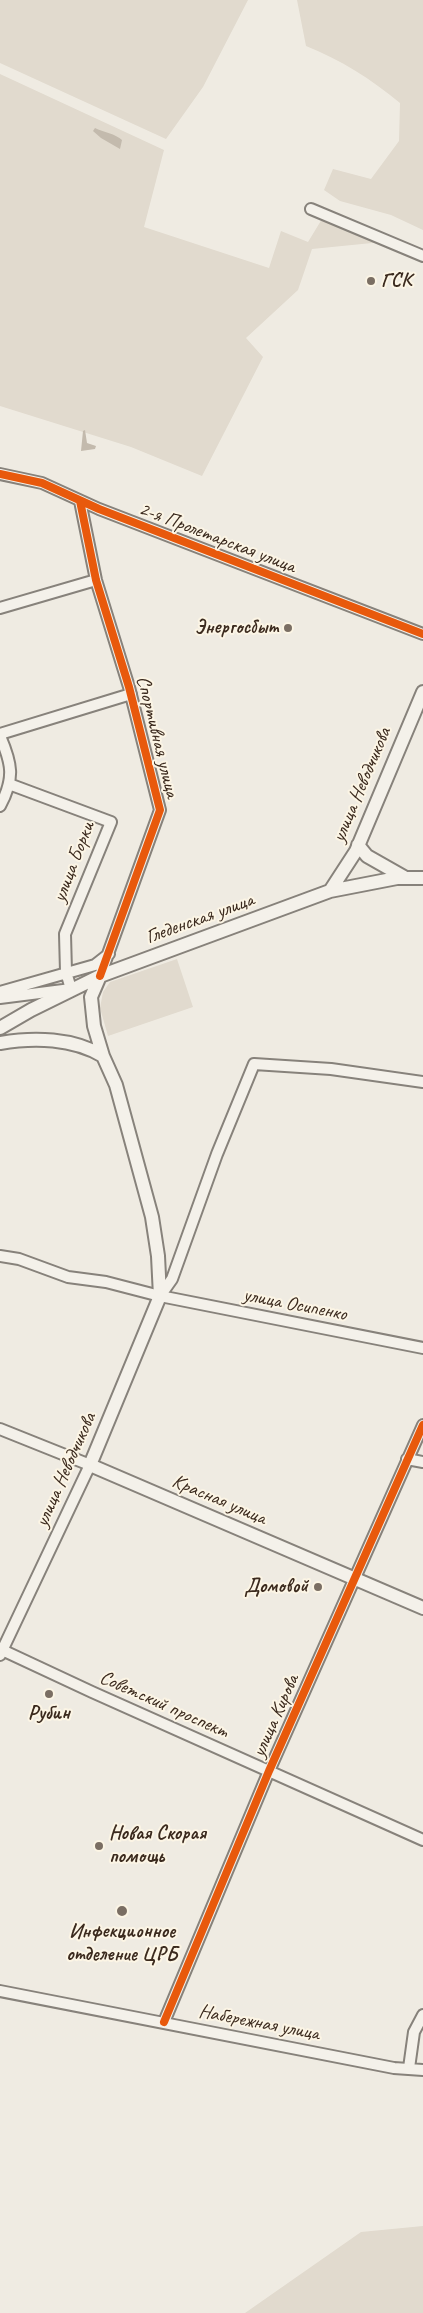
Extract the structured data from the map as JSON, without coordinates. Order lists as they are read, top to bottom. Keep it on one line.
{"streets":{"main road":["улица Неводчикова","Гледенская улица","Красная улица"],"street":["2-я Пролетарская улица","Спортивная улица","улица Борки","улица Осипенко","Советский проспект","улица Кирова","Набережная улица"]},"crossings":[["2-я Пролетарская улица","Спортивная улица"],["Спортивная улица","улица Неводчикова"],["Спортивная улица","Гледенская улица"],["улица Неводчикова","Гледенская улица"],["улица Неводчикова","улица Осипенко"],["улица Неводчикова","Красная улица"],["улица Неводчикова","Советский проспект"],["улица Борки","Гледенская улица"],["Красная улица","улица Кирова"],["Советский проспект","улица Кирова"],["улица Кирова","Набережная улица"]],"places":["ГСК","Энергосбыт","Домовой","Рубин","Новая Скорая помощь","Инфекционное отделение ЦРБ"]}
